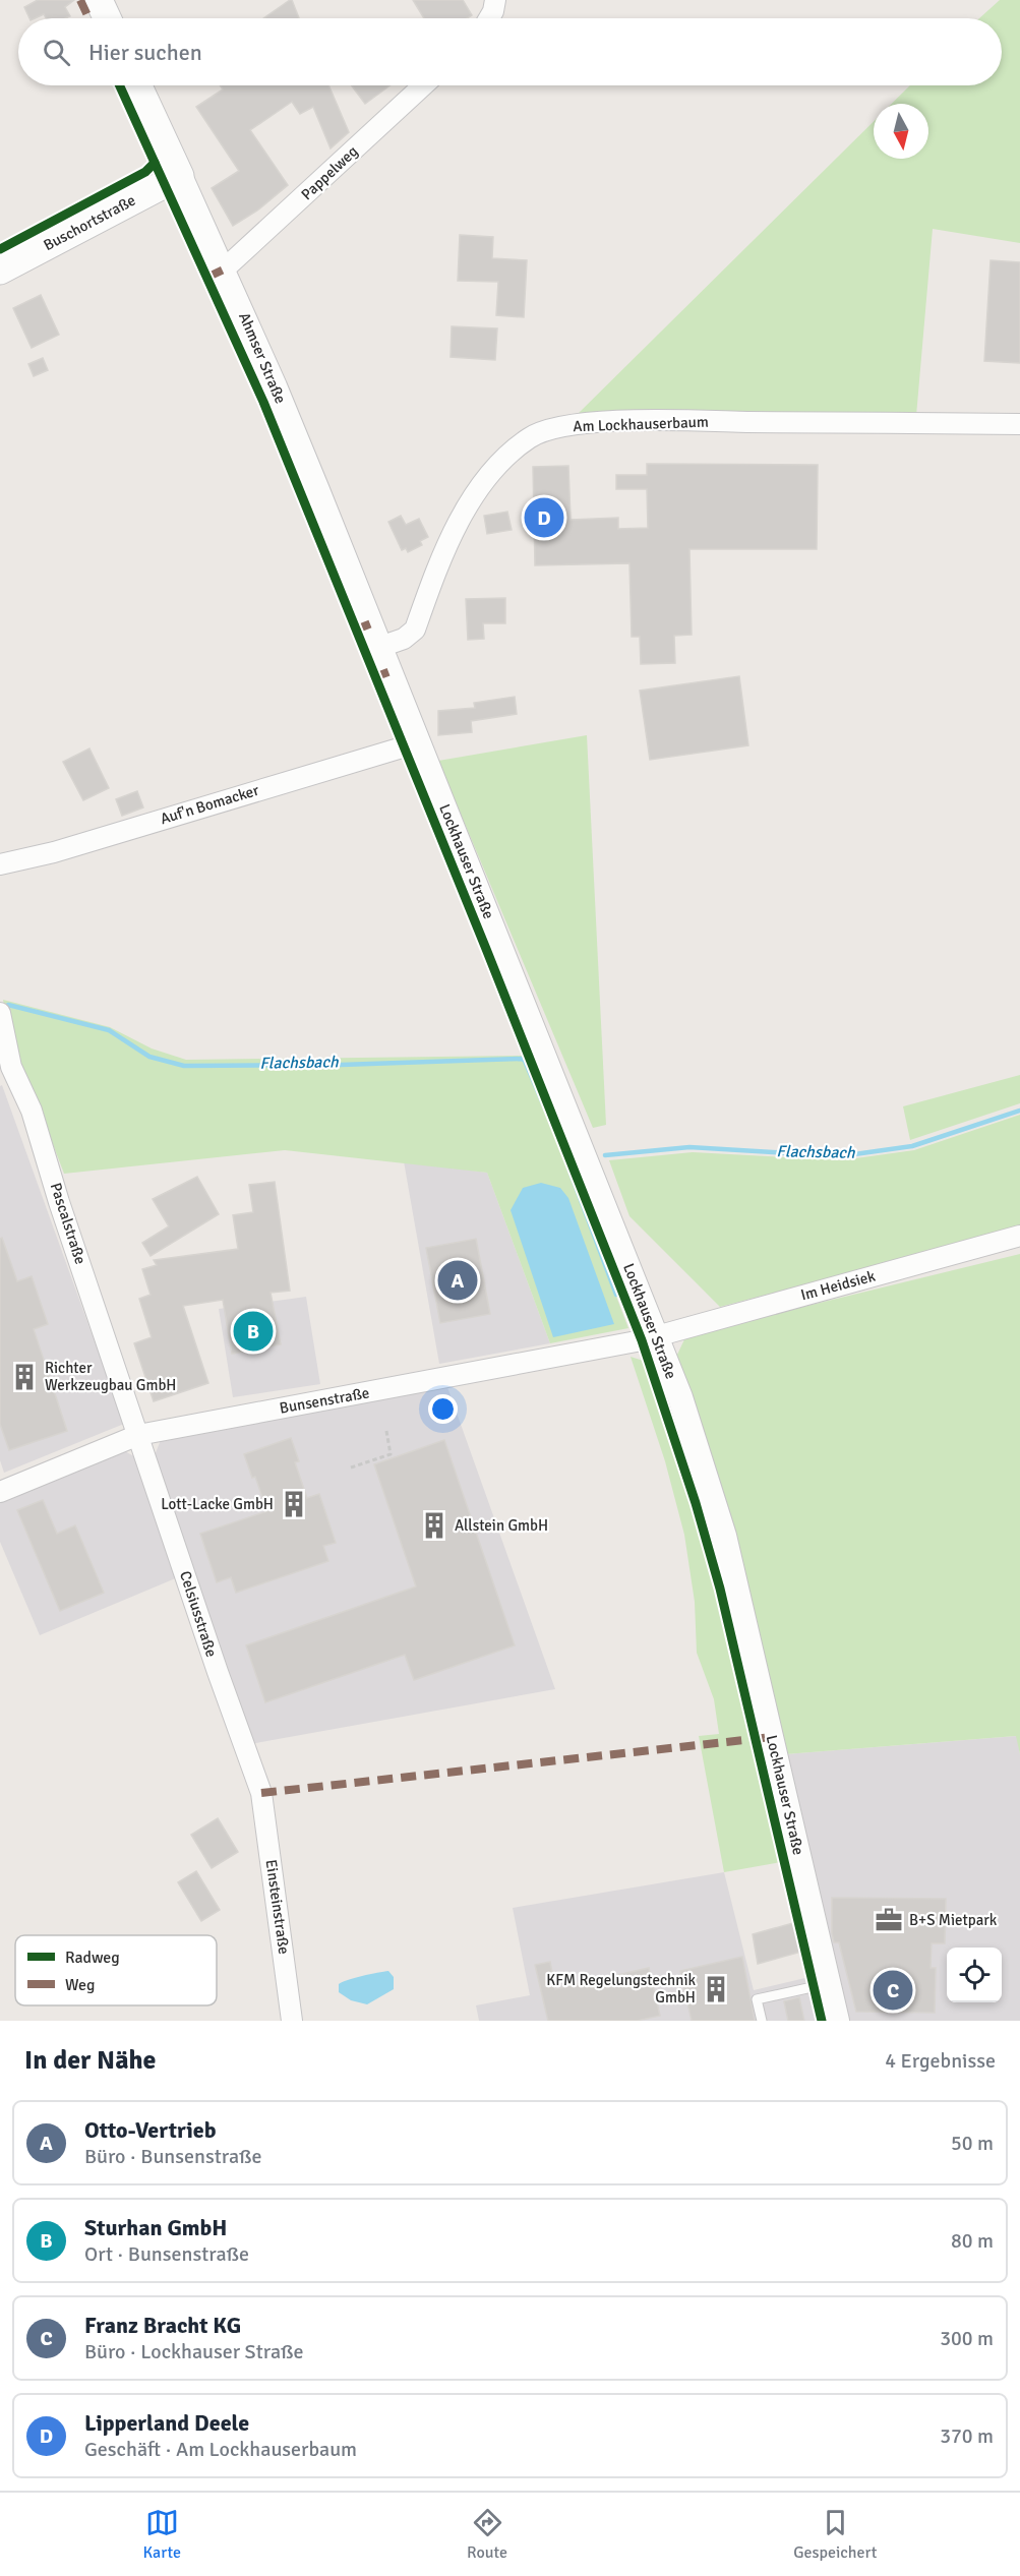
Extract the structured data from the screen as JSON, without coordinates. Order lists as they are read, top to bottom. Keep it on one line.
{"streets":{"main road":["Buschortstraße","Ahmser Straße"],"street":["Pappelweg","Am Lockhauserbaum","Auf'n Bomacker","Lockhauser Straße","Pascalstraße","Im Heidsiek","Bunsenstraße","Celsiusstraße","Einsteinstraße"]},"crossings":[["Pappelweg","Ahmser Straße"],["Buschortstraße","Ahmser Straße"],["Ahmser Straße","Am Lockhauserbaum"],["Ahmser Straße","Lockhauser Straße"],["Am Lockhauserbaum","Lockhauser Straße"],["Auf'n Bomacker","Lockhauser Straße"],["Lockhauser Straße","Im Heidsiek"],["Lockhauser Straße","Bunsenstraße"],["Pascalstraße","Bunsenstraße"],["Pascalstraße","Celsiusstraße"],["Im Heidsiek","Bunsenstraße"],["Bunsenstraße","Celsiusstraße"],["Celsiusstraße","Einsteinstraße"]],"water":["Flachsbach"],"places":{"building":["Richter Werkzeugbau GmbH","Lott-Lacke GmbH","Allstein GmbH","KFM Regelungstechnik GmbH"],"office":["B+S Mietpark"]},"legend":["Radweg","Weg"],"north":"bottom","page":{"search":"Hier suchen","pins":["D","A","B","C"],"heading":["In der Nähe","4 Ergebnisse"],"list":[{"mark":"A","name":"Otto-Vertrieb","note":"Büro · Bunsenstraße","value":"50 m"},{"mark":"B","name":"Sturhan GmbH","note":"Ort · Bunsenstraße","value":"80 m"},{"mark":"C","name":"Franz Bracht KG","note":"Büro · Lockhauser Straße","value":"300 m"},{"mark":"D","name":"Lipperland Deele","note":"Geschäft · Am Lockhauserbaum","value":"370 m"}],"nav":["Karte","Route","Gespeichert"]}}
